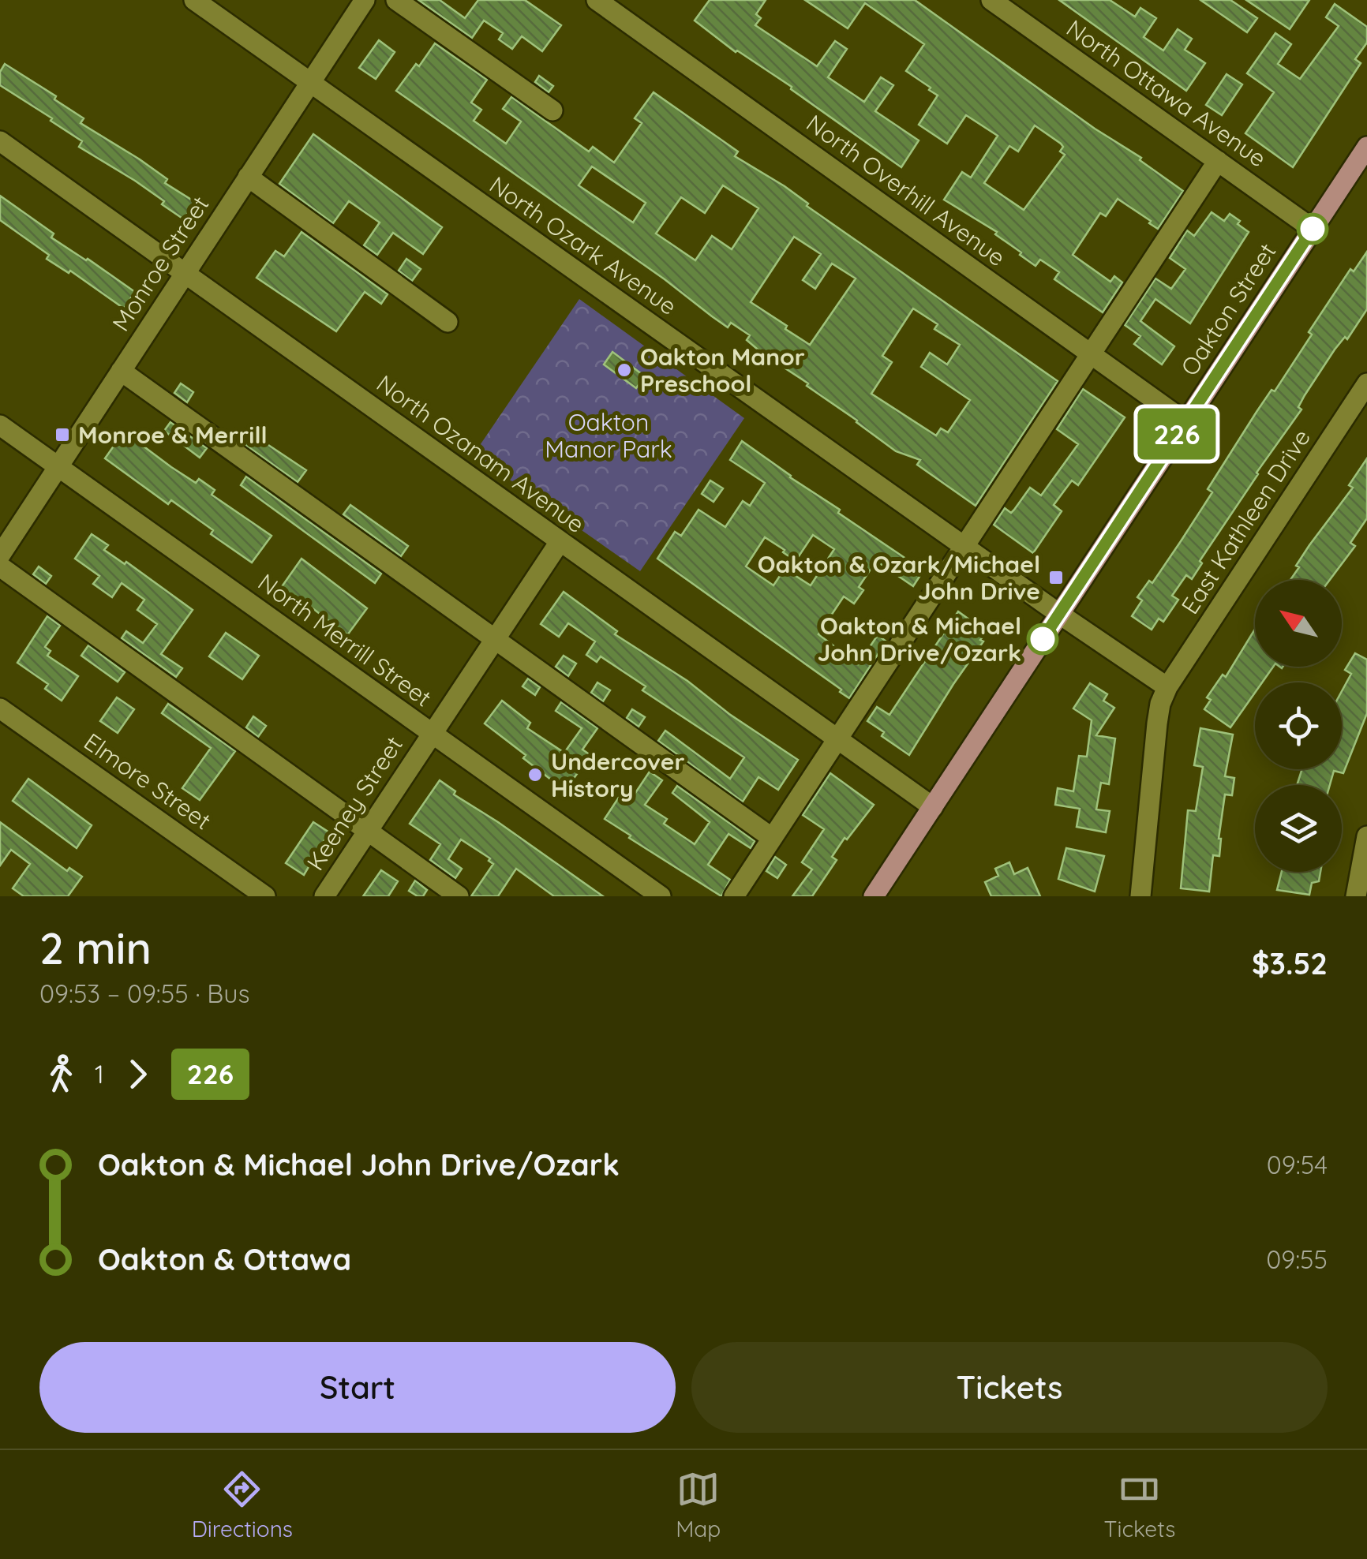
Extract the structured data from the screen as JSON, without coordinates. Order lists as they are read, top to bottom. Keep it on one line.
{"streets":{"main road":["Oakton Street"],"street":["North Ottawa Avenue","North Overhill Avenue","North Ozark Avenue","Monroe Street","North Ozanam Avenue","East Kathleen Drive","North Merrill Street","Elmore Street","Keeney Street"]},"crossings":[["North Ottawa Avenue","Oakton Street"],["North Overhill Avenue","Oakton Street"],["North Ozark Avenue","Monroe Street"],["North Ozark Avenue","Oakton Street"],["North Ozark Avenue","East Kathleen Drive"],["Monroe Street","North Ozanam Avenue"],["Monroe Street","North Merrill Street"],["Oakton Street","North Ozanam Avenue"],["North Ozanam Avenue","Keeney Street"],["North Merrill Street","Keeney Street"]],"parks":["Oakton Manor Park"],"places":{"other":["Oakton Manor Preschool","Oakton & Michael John Drive/Ozark","Undercover History"],"transit":["Monroe & Merrill","Oakton & Ozark/Michael John Drive"]},"lines":["bus line 226"],"north":"top left","page":{"on_map":"226","heading":["2 min","09:53 – 09:55 · Bus","$3.52"],"legs":["1","226"],"list":[{"name":"Oakton & Michael John Drive/Ozark","value":"09:54"},{"name":"Oakton & Ottawa","value":"09:55"}],"buttons":["Start","Tickets"],"tabs":["Directions","Map","Tickets"]}}
